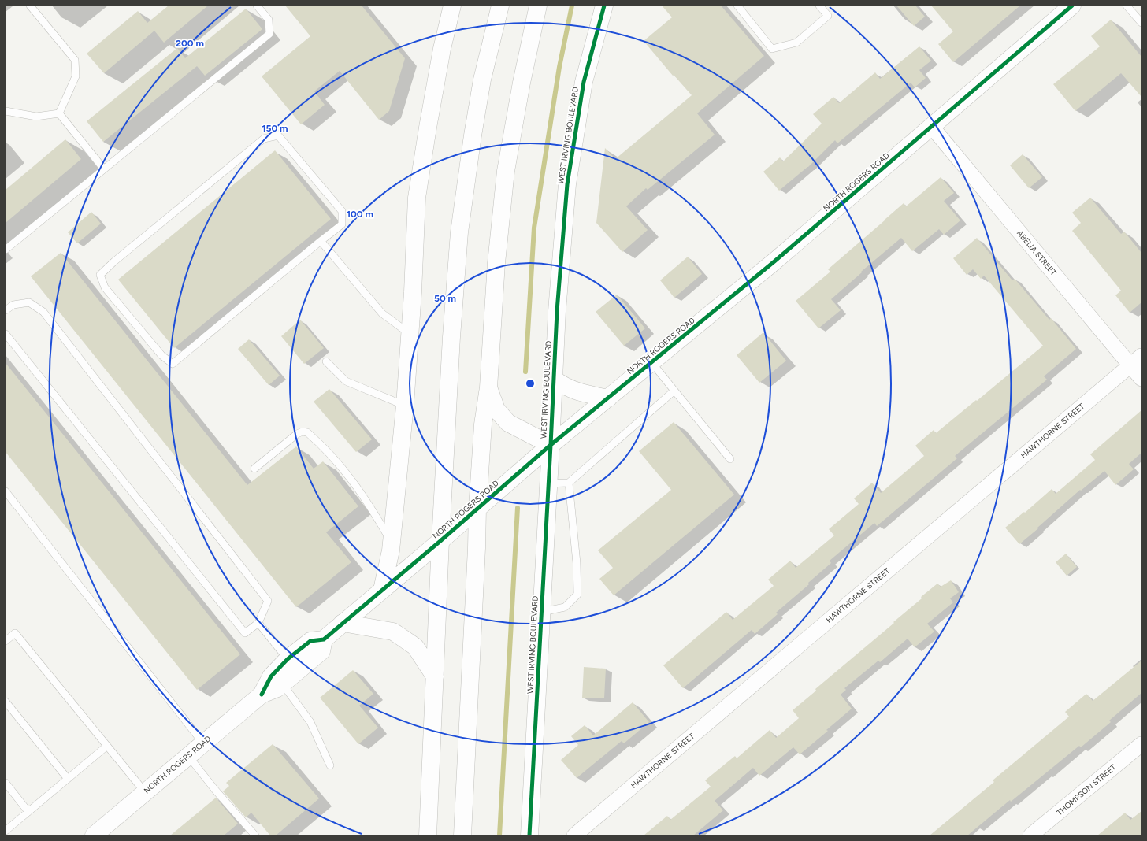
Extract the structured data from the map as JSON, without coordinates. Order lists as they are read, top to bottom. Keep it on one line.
{"streets":{"street":["WEST IRVING BOULEVARD","NORTH ROGERS ROAD","ABELIA STREET","HAWTHORNE STREET","THOMPSON STREET"]},"crossings":[["WEST IRVING BOULEVARD","NORTH ROGERS ROAD"],["NORTH ROGERS ROAD","ABELIA STREET"],["ABELIA STREET","HAWTHORNE STREET"]],"rings":["200 m","150 m","100 m","50 m"]}
